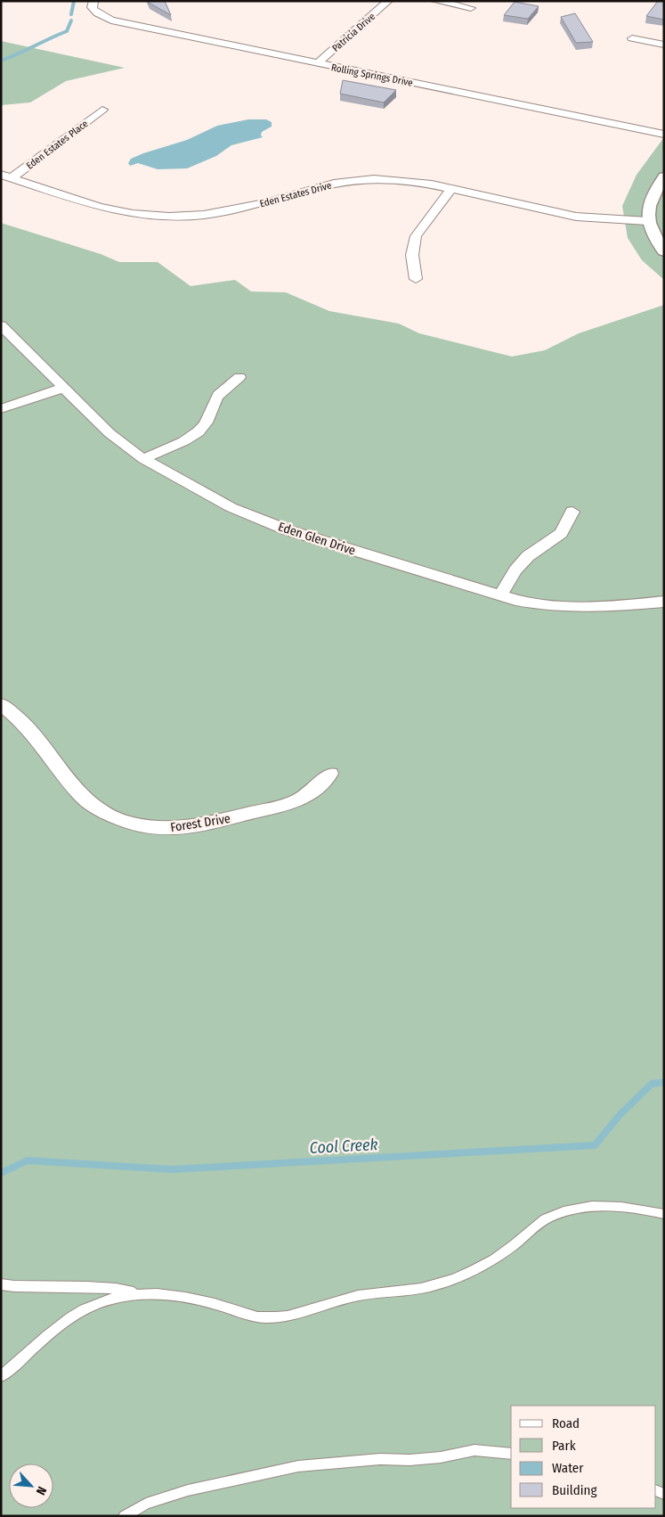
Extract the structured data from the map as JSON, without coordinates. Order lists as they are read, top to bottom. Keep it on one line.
{"streets":{"street":["Patricia Drive","Rolling Springs Drive","Eden Estates Place","Eden Estates Drive","Eden Glen Drive","Forest Drive"]},"crossings":[["Patricia Drive","Rolling Springs Drive"],["Eden Estates Place","Eden Estates Drive"]],"water":["Cool Creek"],"legend":["Road","Park","Water","Building"],"north":"bottom right"}
